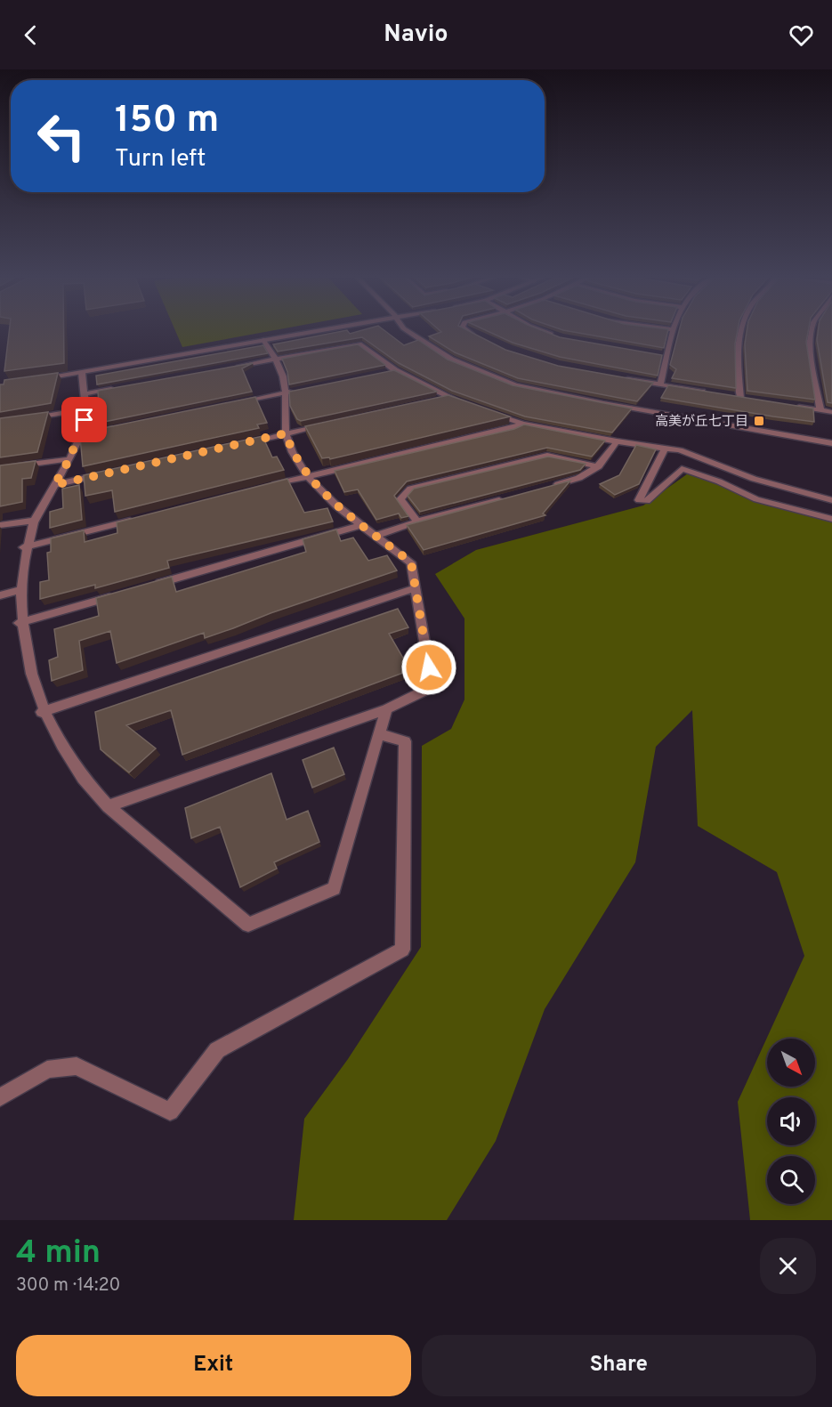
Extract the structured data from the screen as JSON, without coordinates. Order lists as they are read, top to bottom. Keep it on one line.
{"places":{"transit":["高美が丘七丁目"]},"north":"bottom right","page":{"header":"Navio","turn":["150 m","Turn left"],"heading":["4 min","300 m · 14:20"],"buttons":["Exit","Share"]}}
